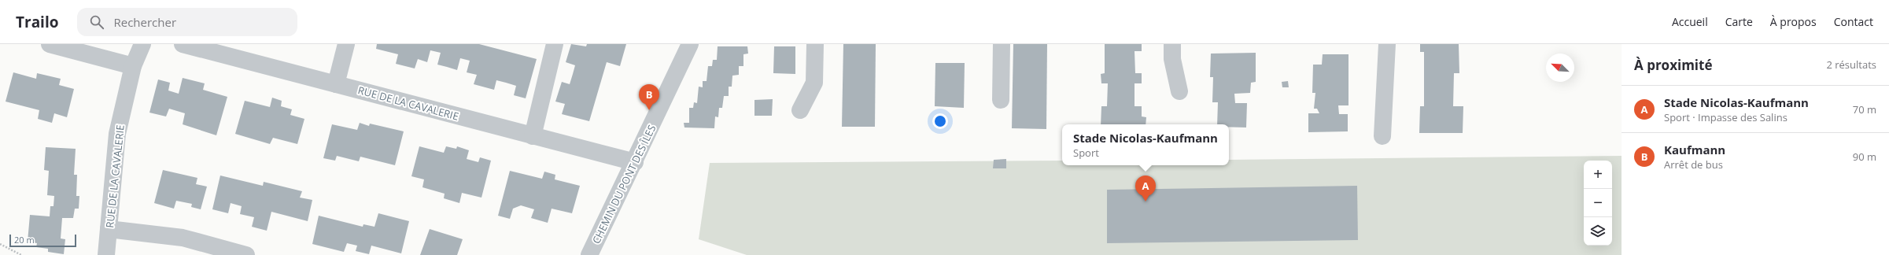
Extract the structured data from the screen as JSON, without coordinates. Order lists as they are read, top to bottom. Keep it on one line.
{"streets":{"street":["RUE DE LA CAVALERIE","CHEMIN DU PONT DES ÎLES"]},"crossings":[["RUE DE LA CAVALERIE","CHEMIN DU PONT DES ÎLES"]],"scale_bar":"20 m","north":"top left","page":{"header":"Trailo","search":"Rechercher","nav":["Accueil","Carte","À propos","Contact"],"heading":["À proximité","2 résultats"],"pins":["B","A"],"list":[{"mark":"A","name":"Stade Nicolas-Kaufmann","note":"Sport · Impasse des Salins","value":"70 m"},{"mark":"B","name":"Kaufmann","note":"Arrêt de bus","value":"90 m"}],"popup":["Stade Nicolas-Kaufmann","Sport"],"map_buttons":["+","−"],"scale":"20 m"}}
